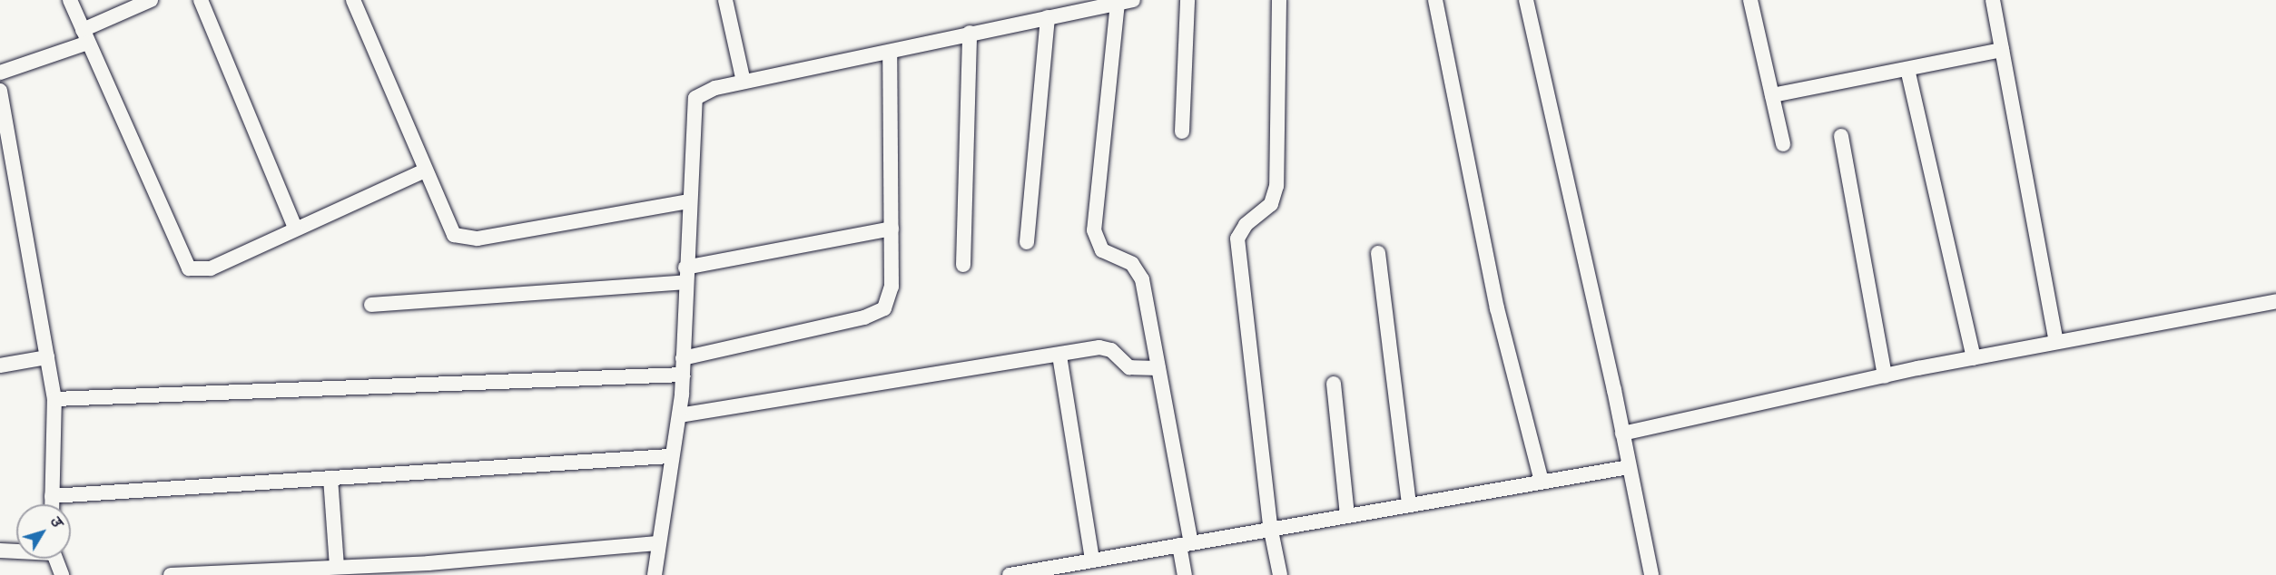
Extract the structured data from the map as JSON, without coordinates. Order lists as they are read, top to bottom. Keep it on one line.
{"north":"top right"}
